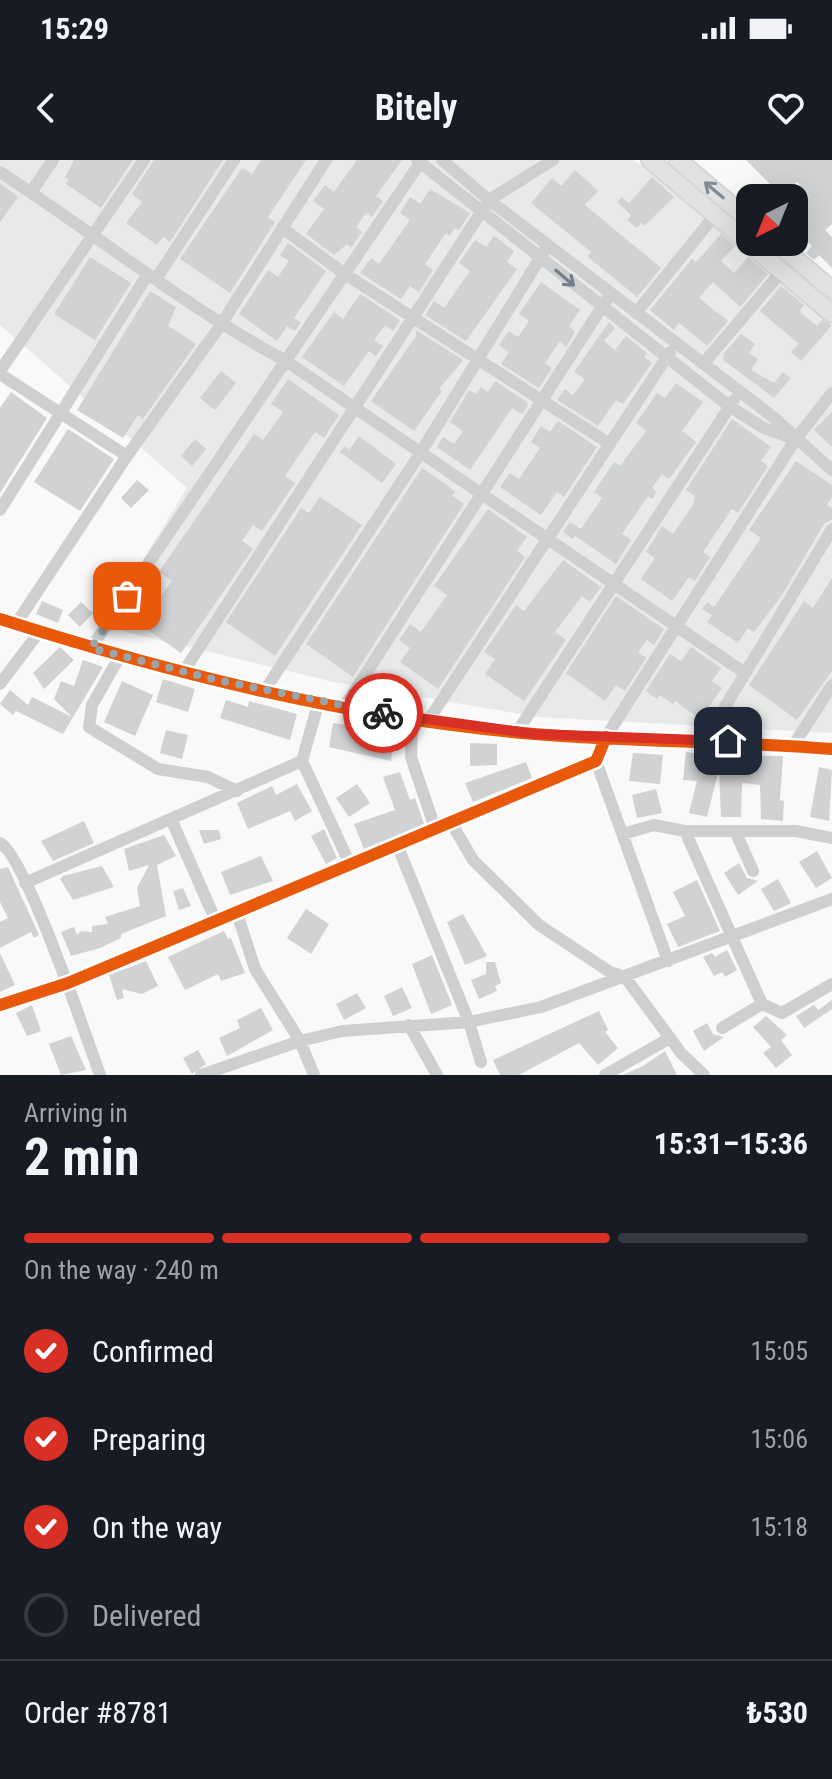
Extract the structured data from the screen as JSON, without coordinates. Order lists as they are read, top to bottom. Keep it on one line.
{"north":"bottom left","page":{"status":"15:29","header":"Bitely","heading":["2 min","Arriving in","15:31–15:36"],"panel":["Order #8781","₺530"],"bar":"On the way · 240 m","list":[["Confirmed","15:05"],["Preparing","15:06"],["On the way","15:18"],"Delivered"]}}
